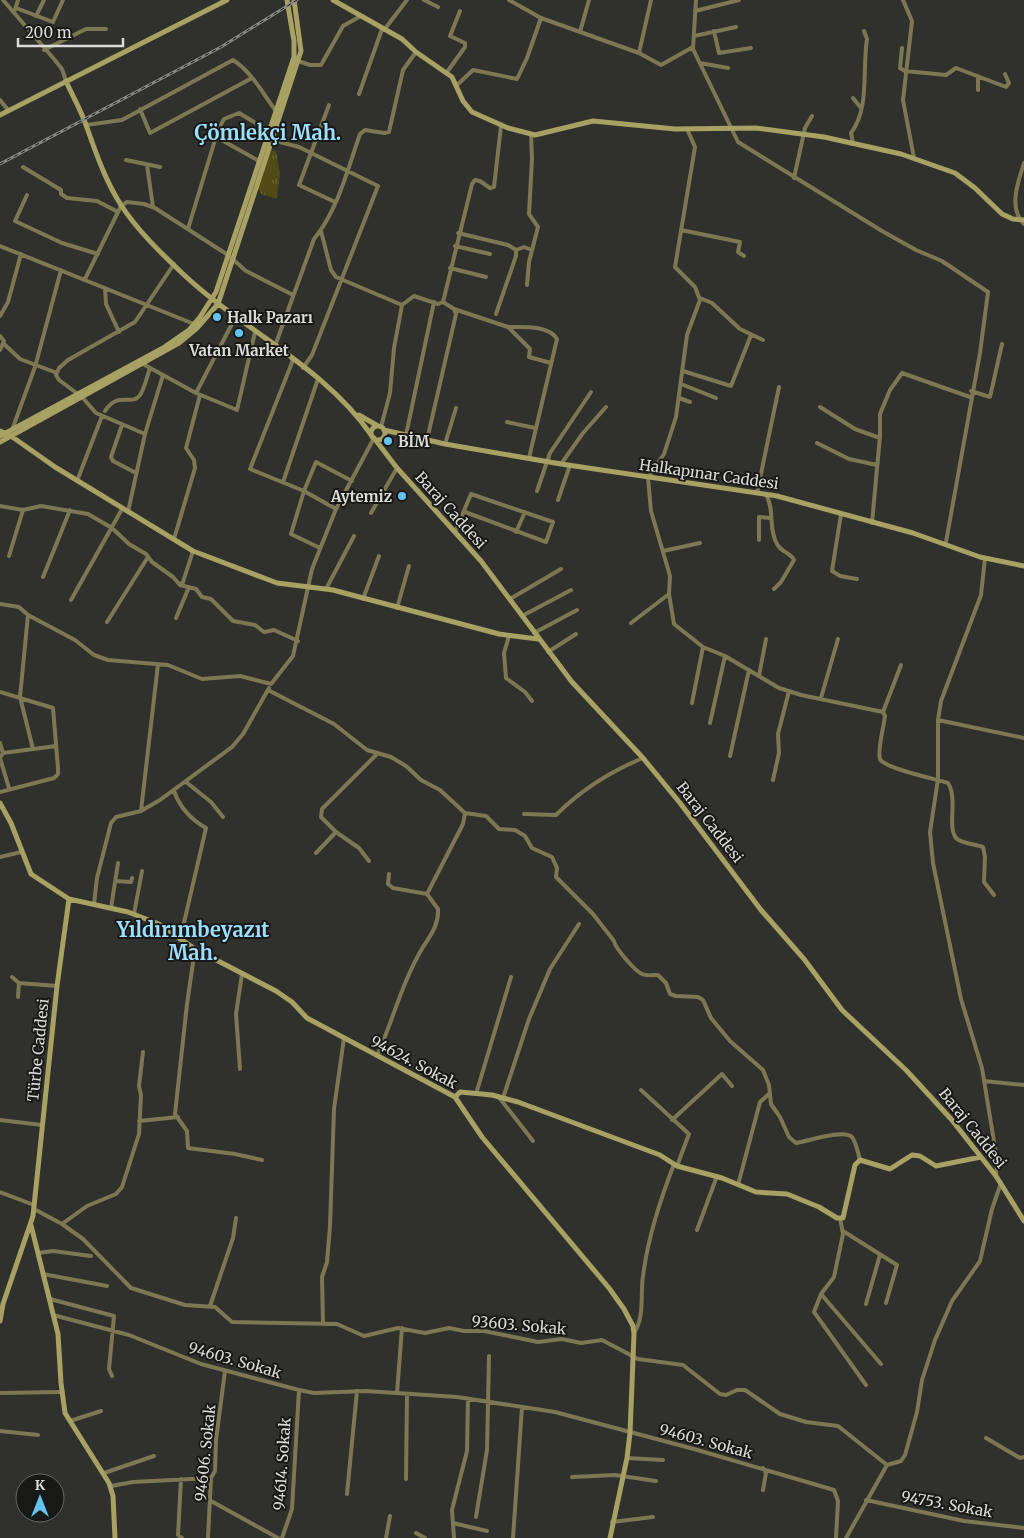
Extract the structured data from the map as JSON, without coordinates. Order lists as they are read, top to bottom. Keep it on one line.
{"streets":{"street":["Halkapınar Caddesi","Baraj Caddesi","Türbe Caddesi","94624. Sokak","93603. Sokak","94603. Sokak","94606. Sokak","94614. Sokak","94753. Sokak"]},"crossings":[["Halkapınar Caddesi","Baraj Caddesi"],["Türbe Caddesi","94624. Sokak"],["94624. Sokak","93603. Sokak"],["94624. Sokak","94603. Sokak"],["94603. Sokak","94606. Sokak"],["94603. Sokak","94614. Sokak"]],"districts":["Çömlekçi Mah.","Yıldırımbeyazıt Mah."],"places":["Halk Pazarı","Vatan Market","BİM","Aytemiz"],"scale_bar":"200 m","north":"top"}
